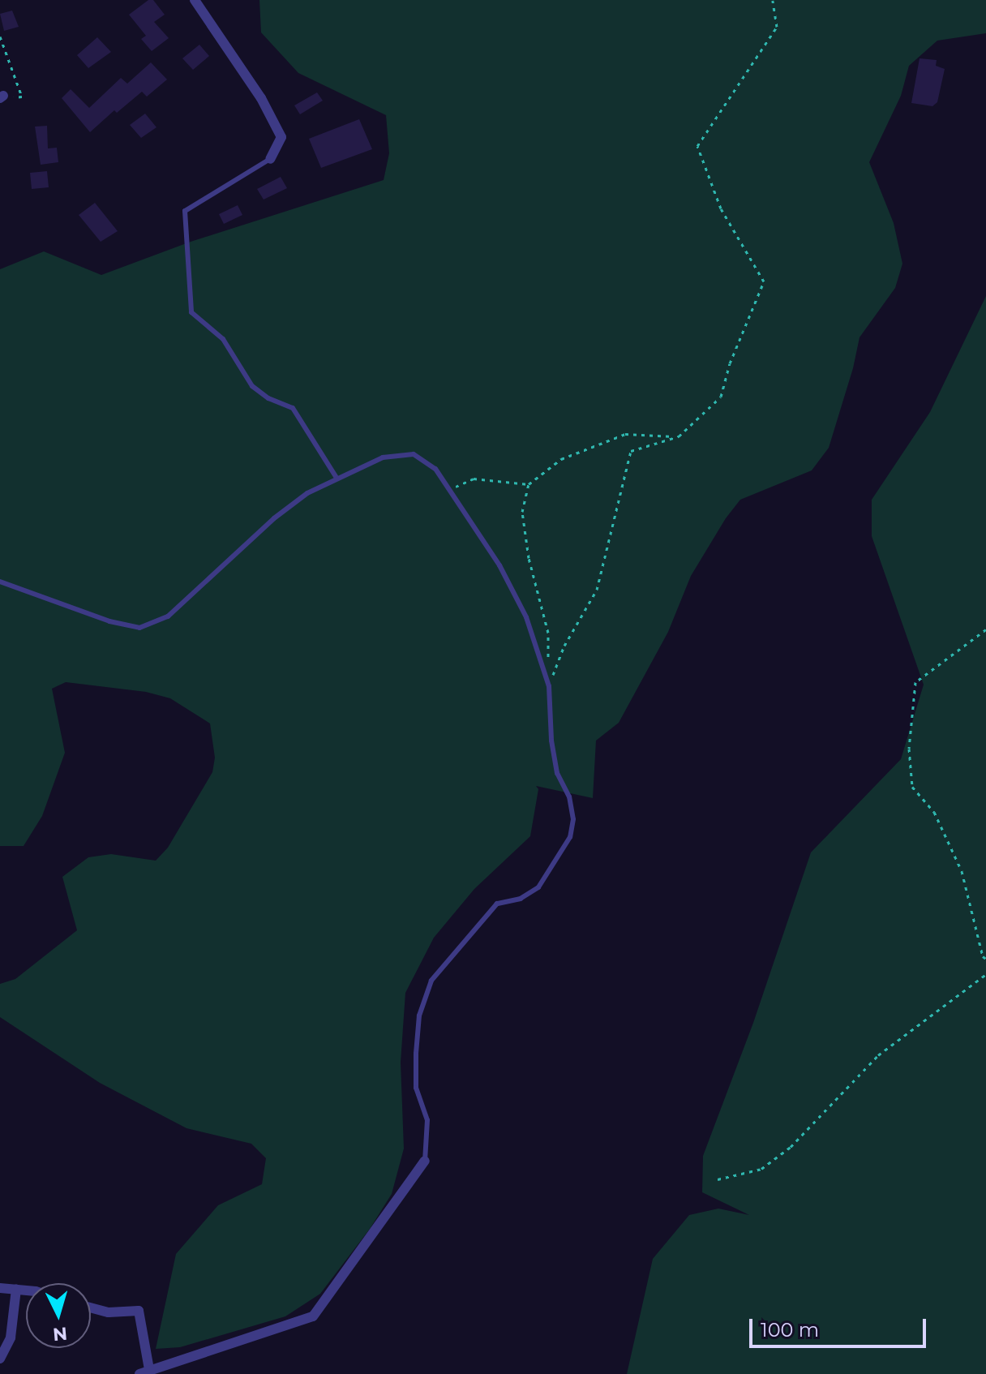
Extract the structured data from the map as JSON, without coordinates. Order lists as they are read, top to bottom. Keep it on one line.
{"scale_bar":"100 m","north":"bottom"}
